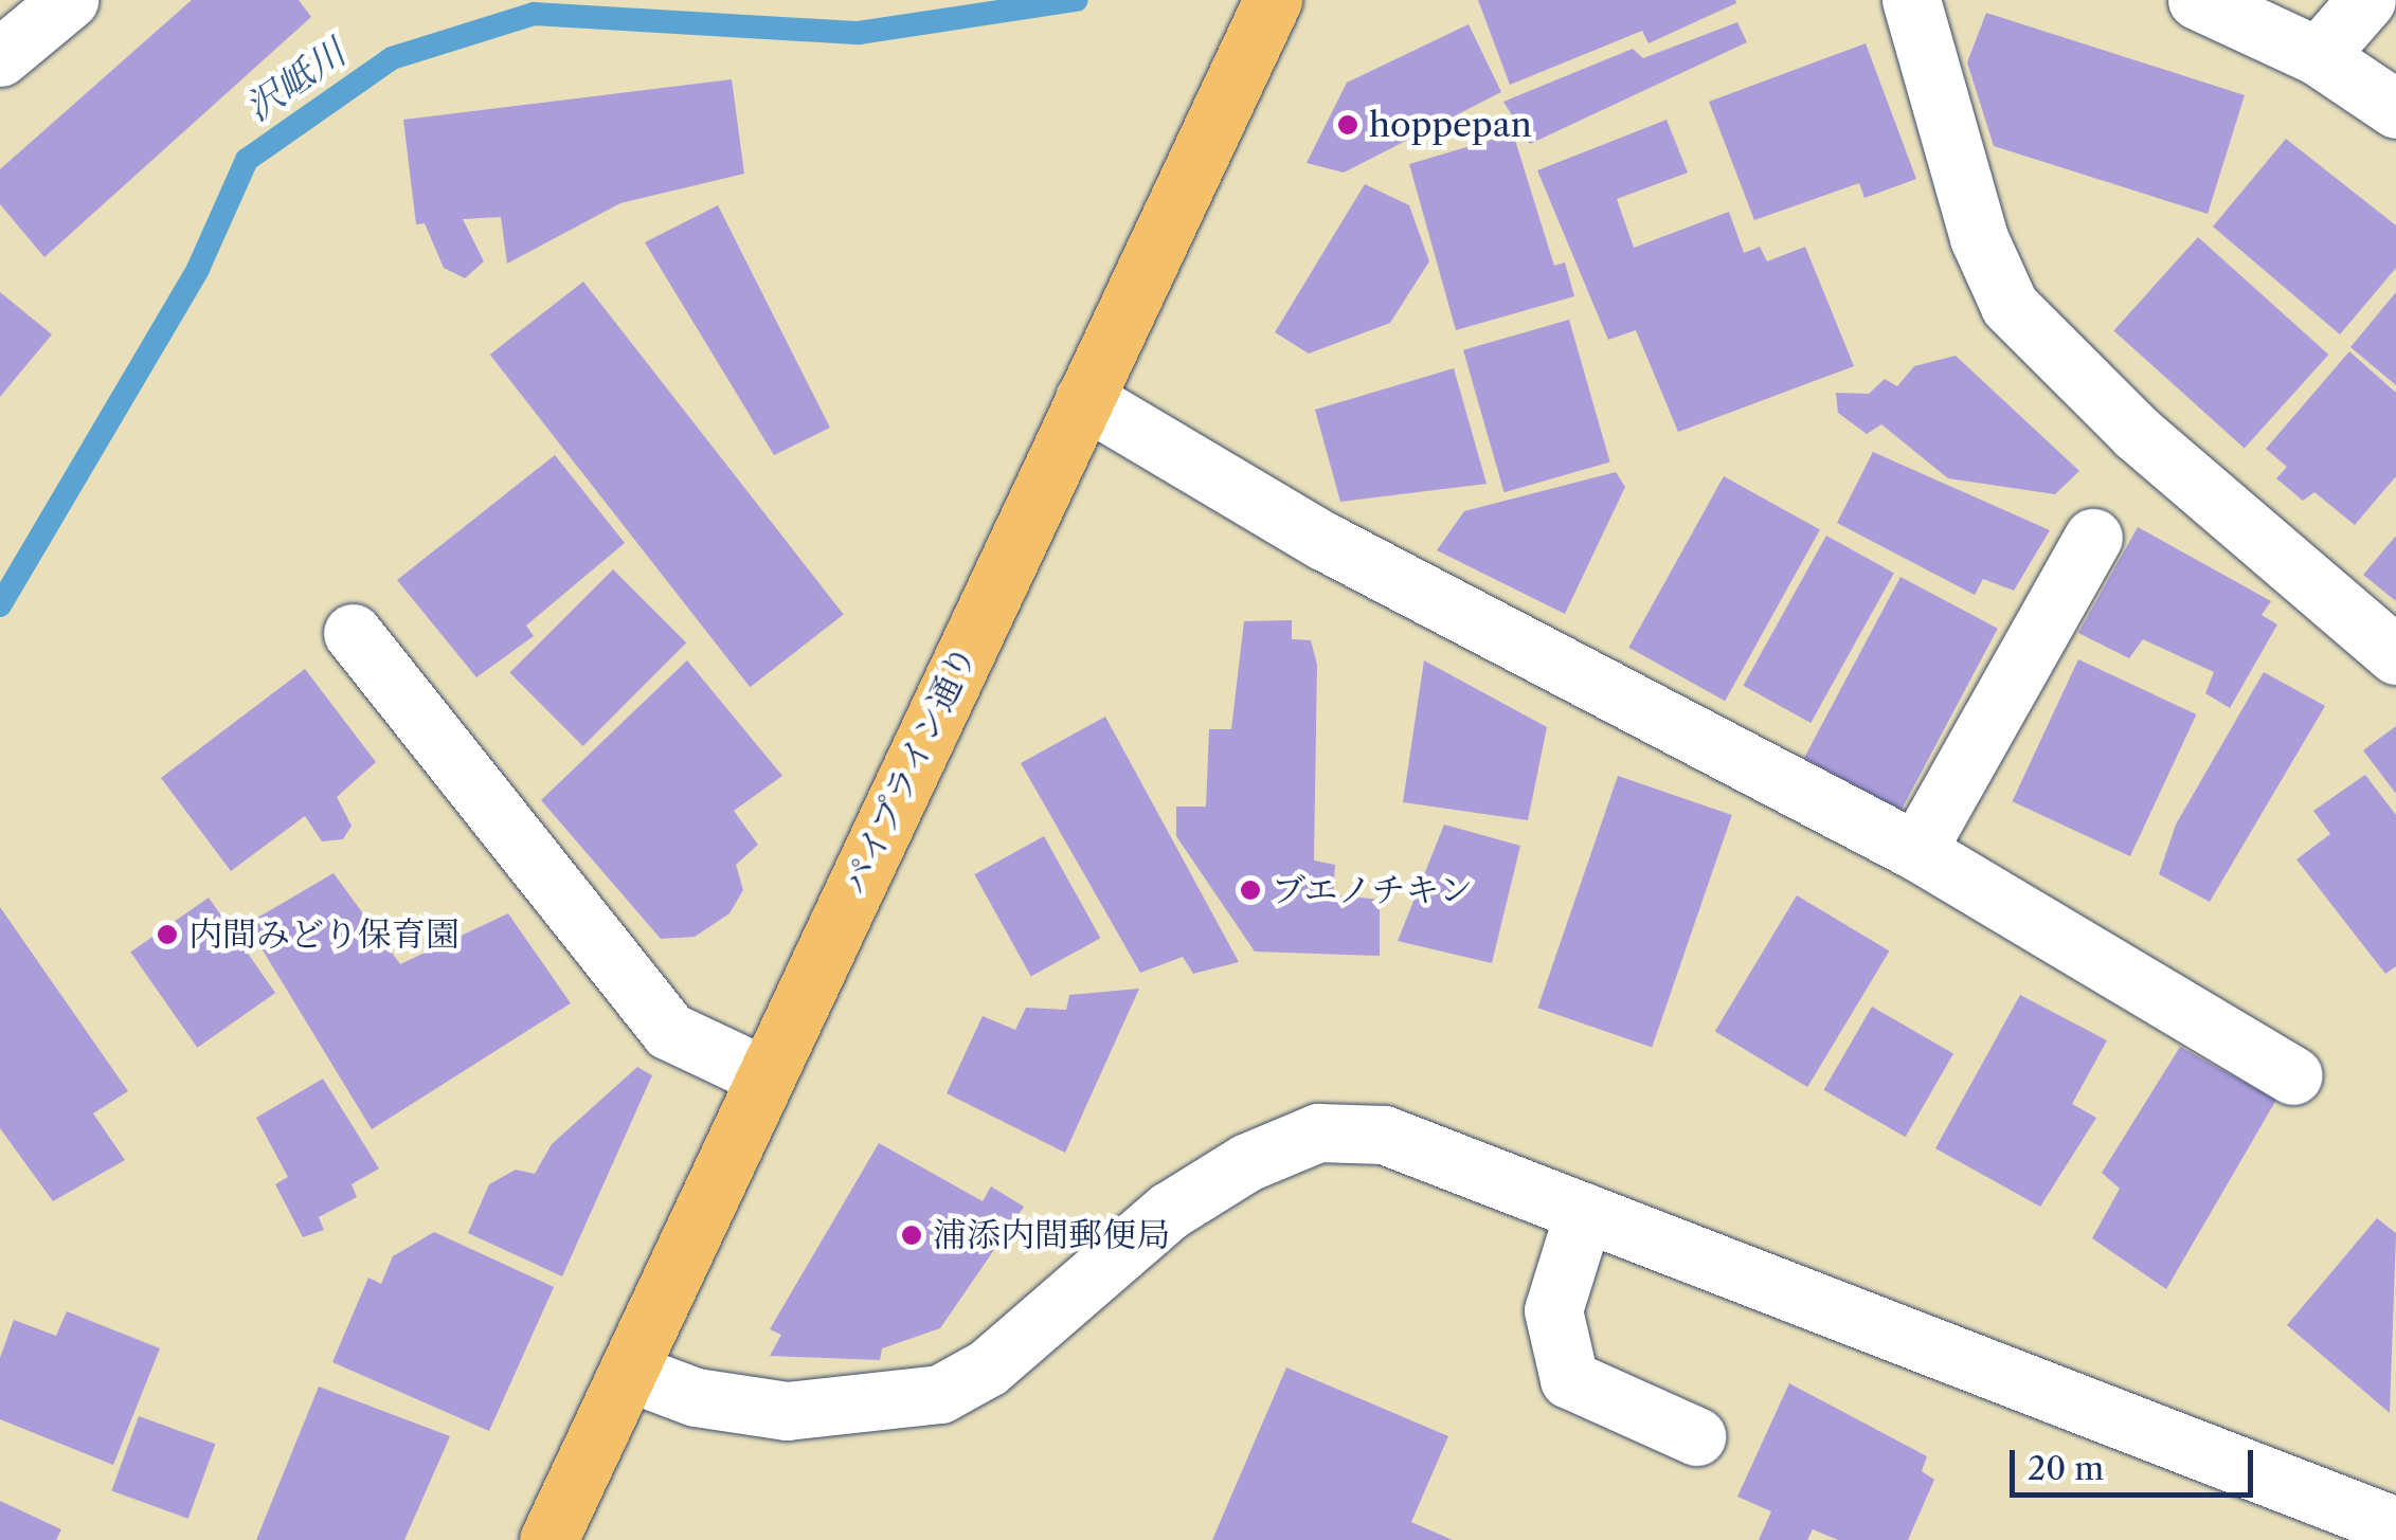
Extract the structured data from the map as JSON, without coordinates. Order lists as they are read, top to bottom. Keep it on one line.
{"streets":{"main road":["パイプライン通り"]},"water":["沢岻川"],"places":["hoppepan","ブエノチキン","内間みどり保育園","浦添内間郵便局"],"scale_bar":"20 m"}
